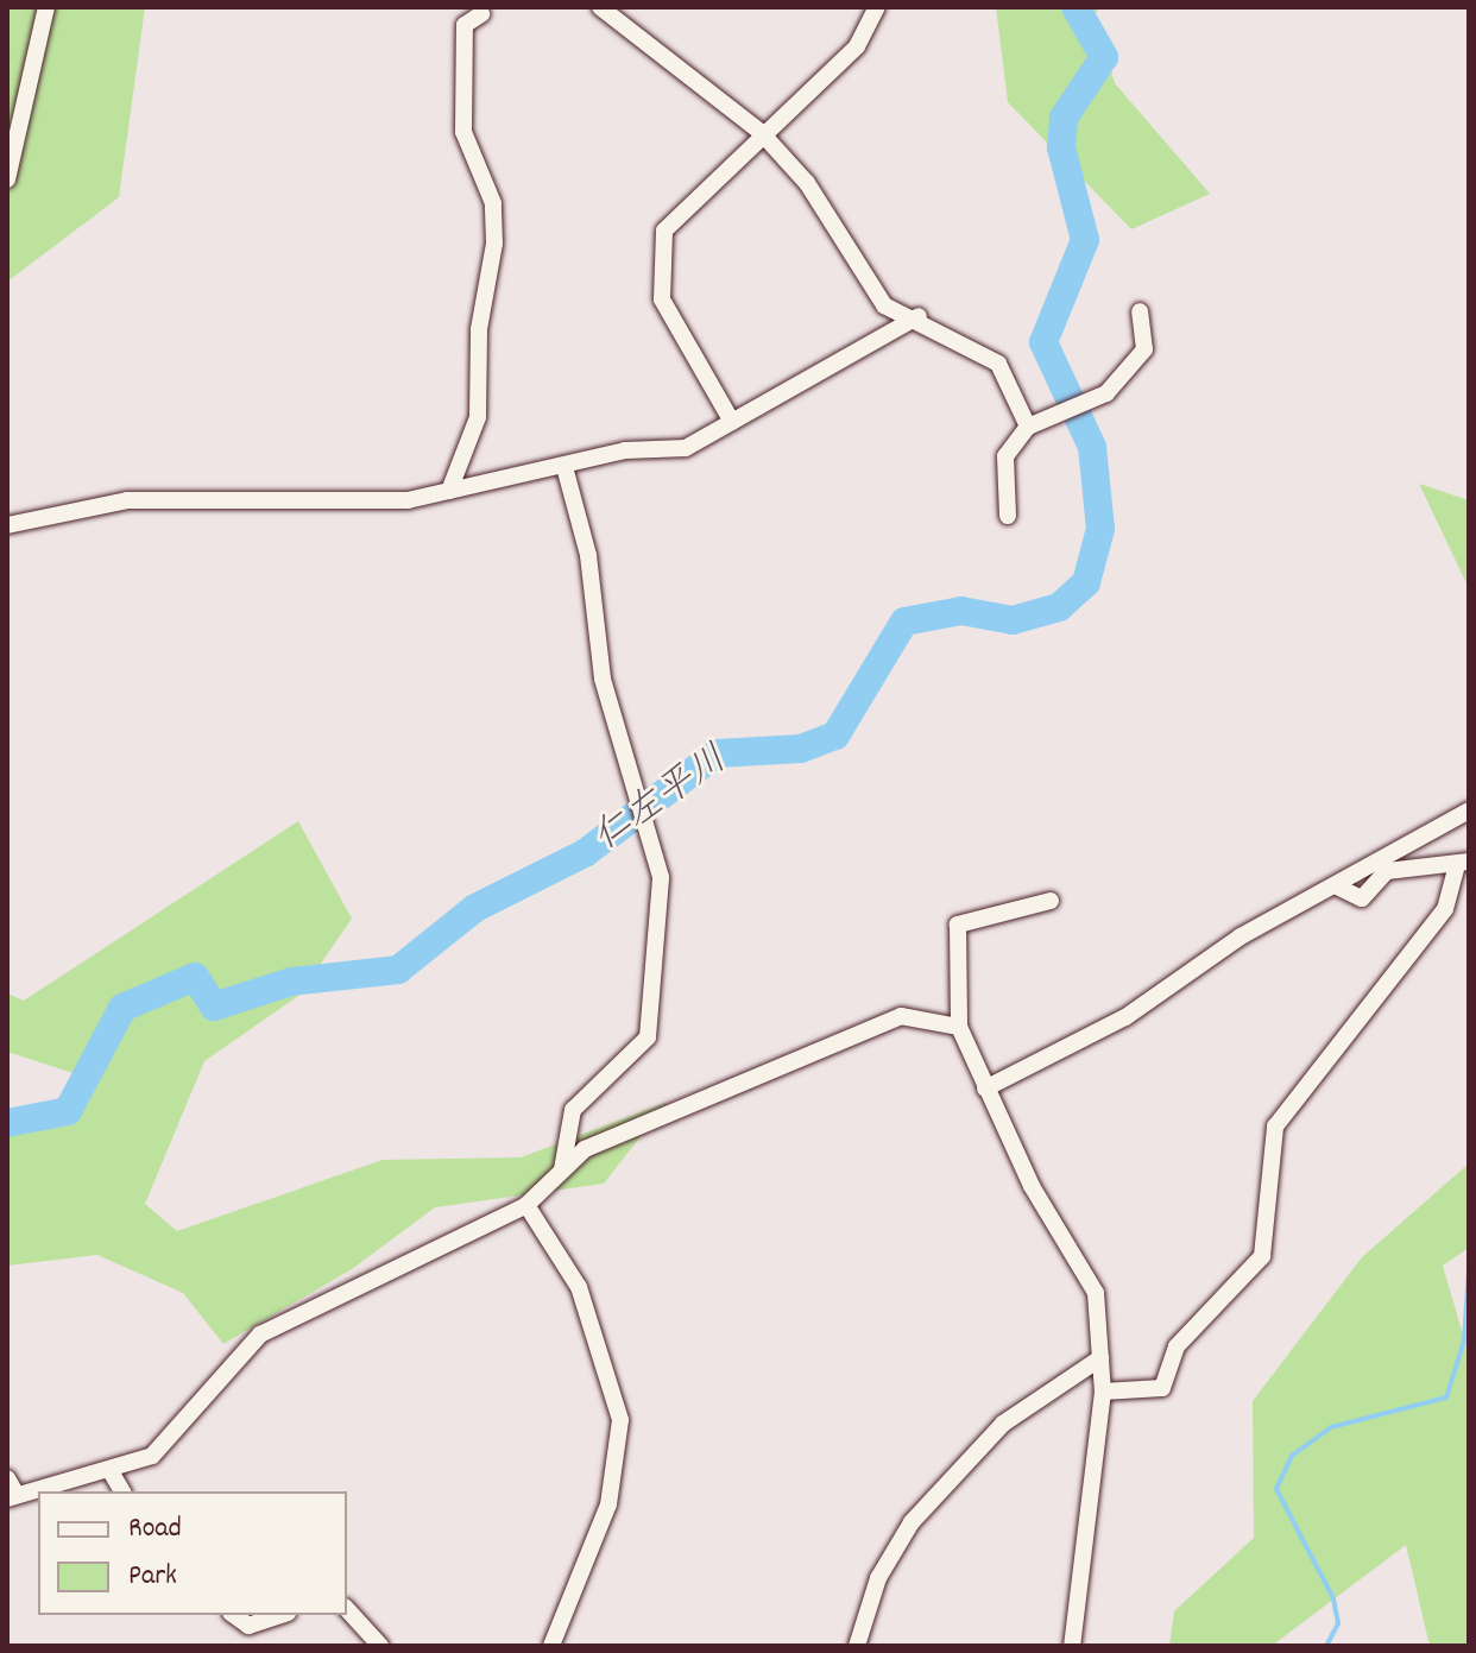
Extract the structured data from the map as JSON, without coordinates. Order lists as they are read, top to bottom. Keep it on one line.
{"water":["仁左平川"],"legend":["Road","Park"]}
